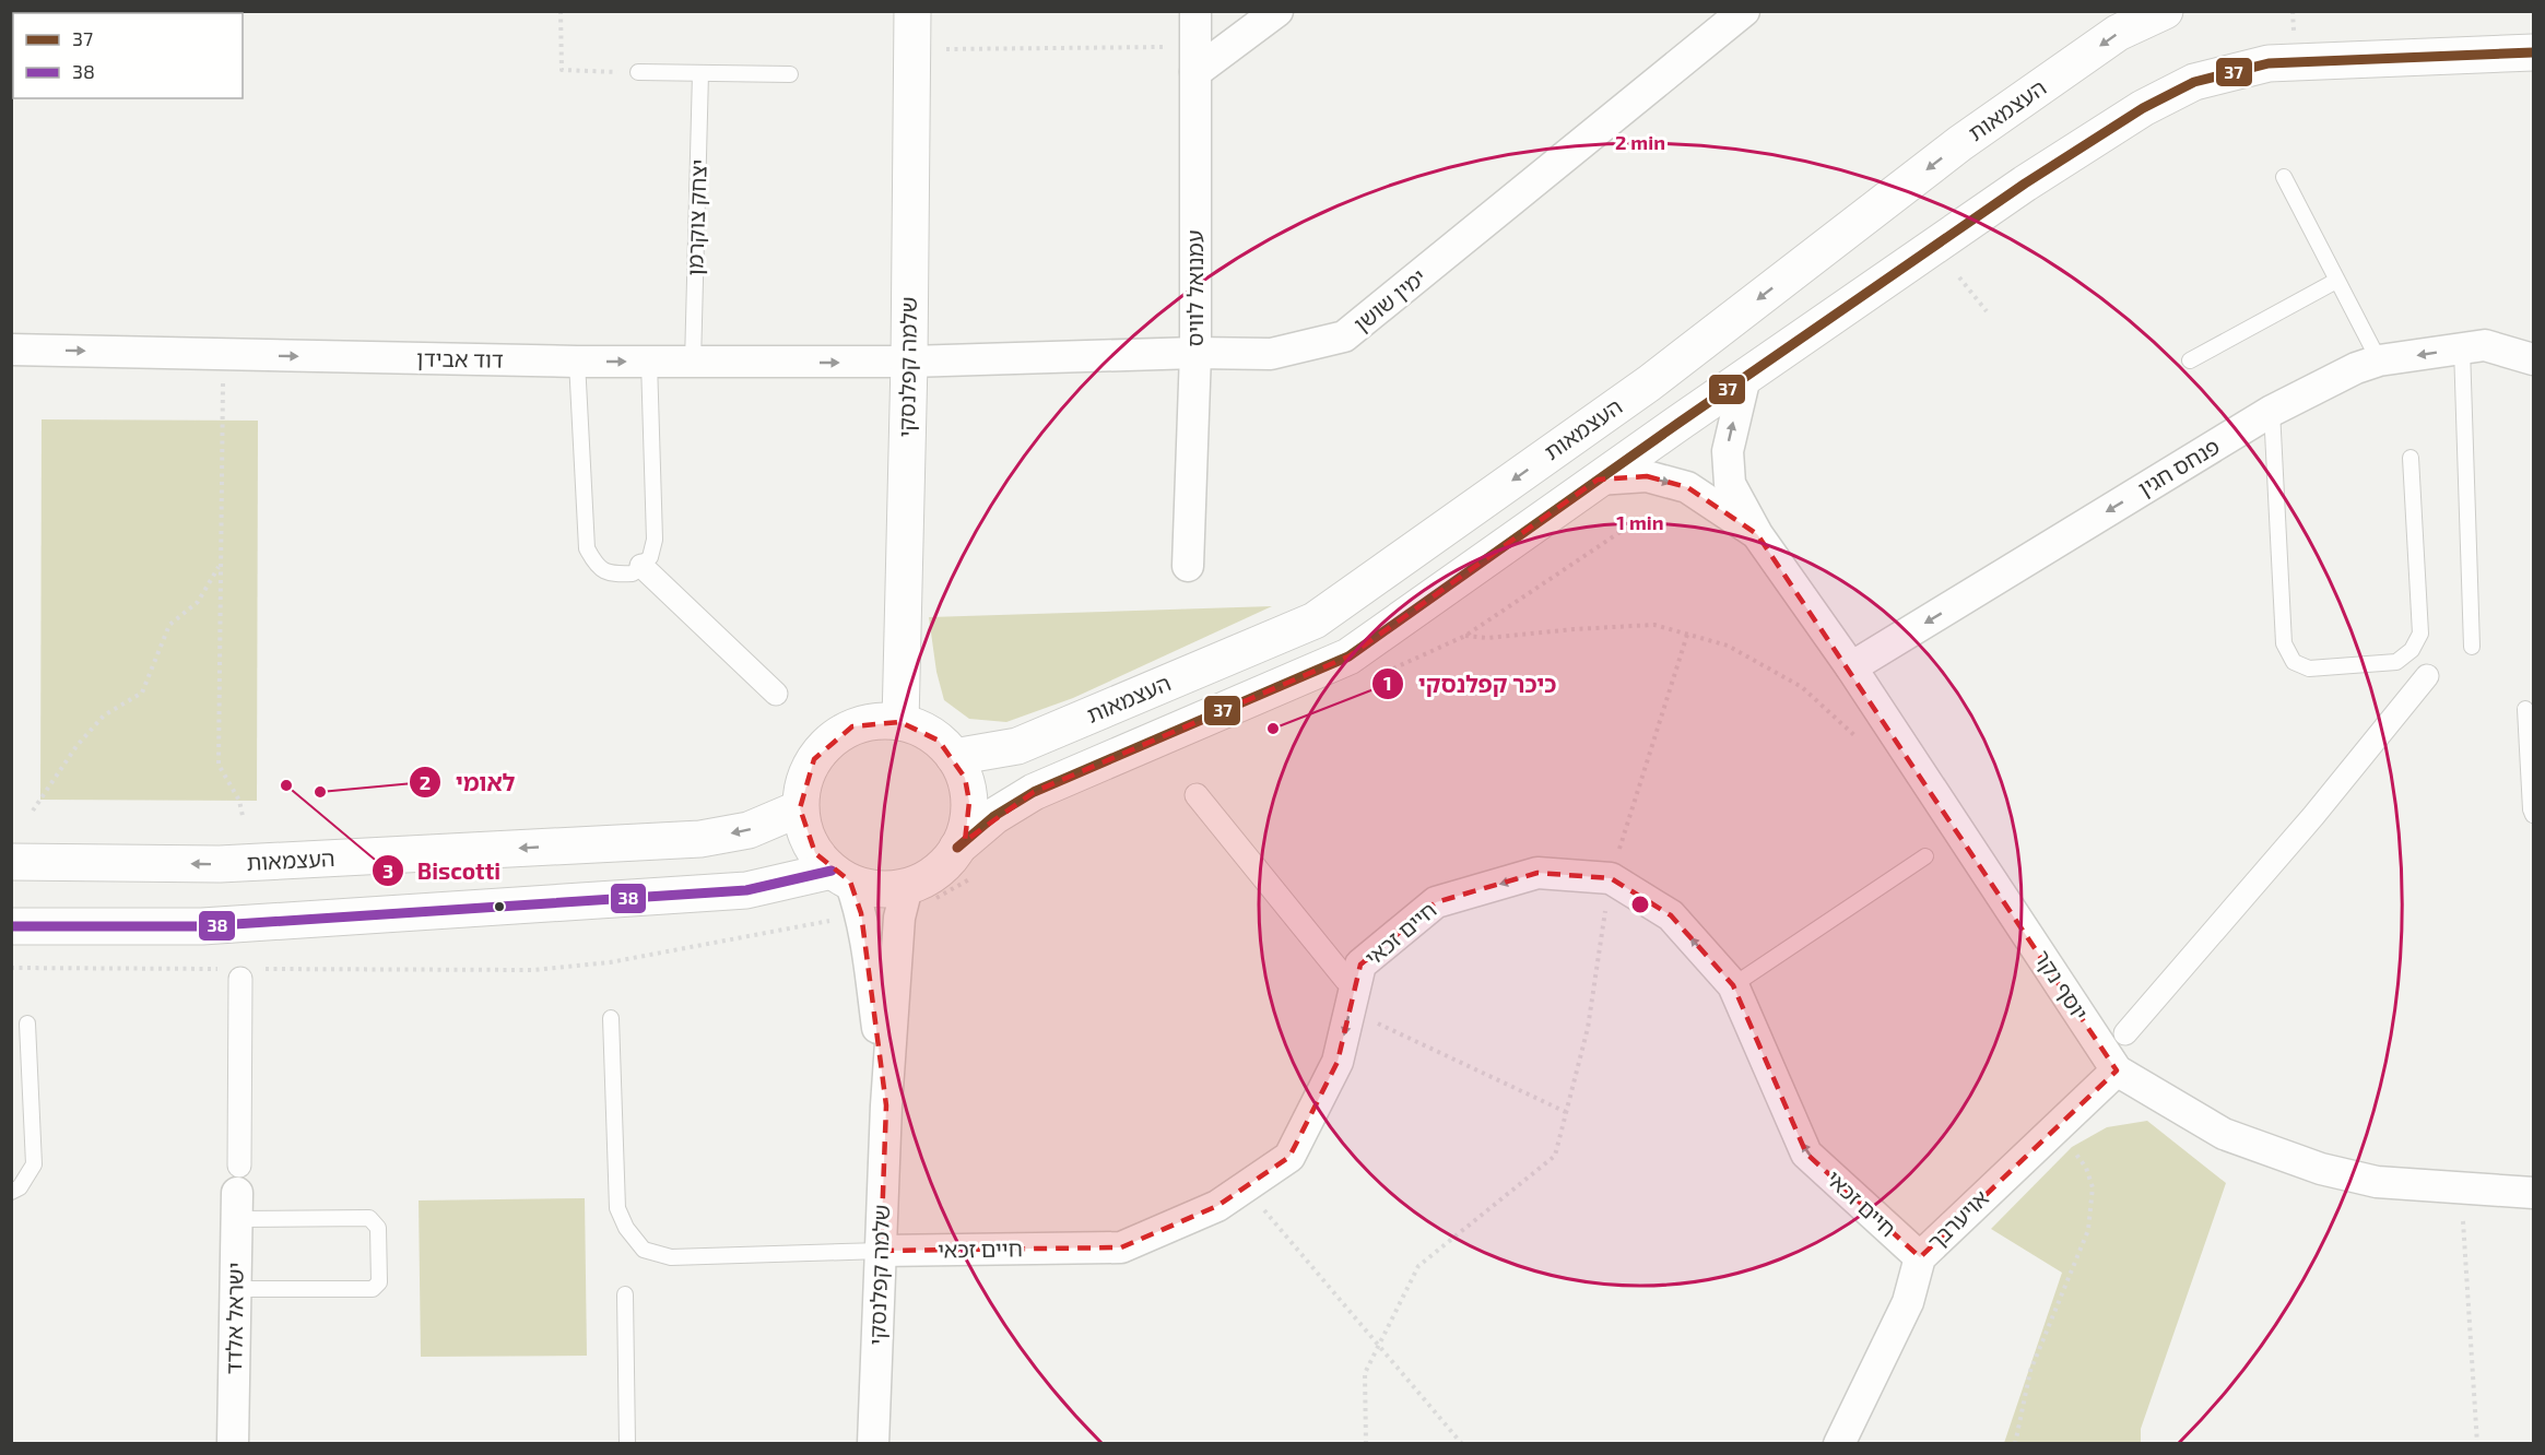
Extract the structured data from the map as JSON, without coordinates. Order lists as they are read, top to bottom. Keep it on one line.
{"streets":{"main road":["העצמאות","שלמה קפלנסקי"],"street":["עמנואל לוויס","ימין שושן","דוד אבידן","פנחס חגין","חיים זכאי","יוסף נקר","אויערבך","ישראל אלדד"],"lane":["יצחק צוקרמן"]},"crossings":[["העצמאות","שלמה קפלנסקי"],["יצחק צוקרמן","דוד אבידן"],["עמנואל לוויס","ימין שושן"],["ימין שושן","דוד אבידן"],["ימין שושן","שלמה קפלנסקי"],["דוד אבידן","שלמה קפלנסקי"],["שלמה קפלנסקי","חיים זכאי"],["פנחס חגין","יוסף נקר"],["חיים זכאי","אויערבך"],["יוסף נקר","אויערבך"]],"one_way":["דוד אבידן","פנחס חגין"],"places":["כיכר קפלנסקי","Biscotti","לאומי"],"lines":["transit line 37","transit line 38"],"legend":["37","38"],"rings":["2 min","1 min"]}
